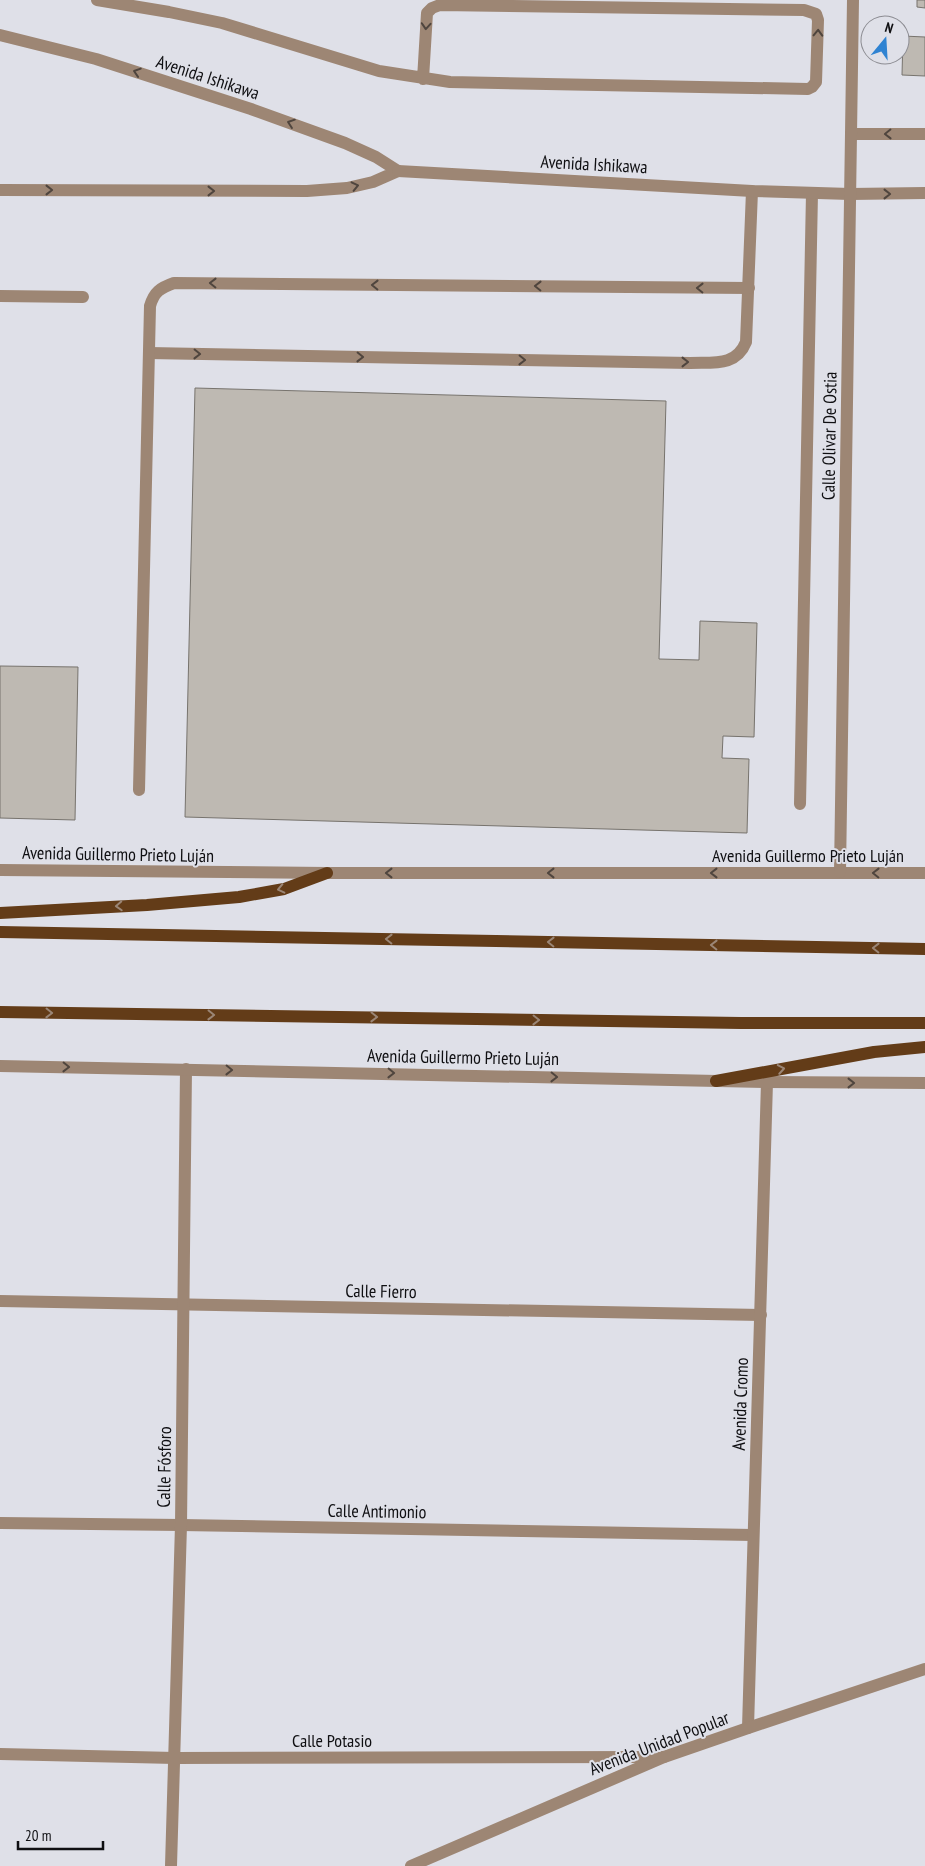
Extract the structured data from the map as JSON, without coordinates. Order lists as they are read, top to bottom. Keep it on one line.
{"streets":{"street":["Avenida Ishikawa","Calle Olivar De Ostia","Avenida Guillermo Prieto Luján","Calle Fierro","Avenida Cromo","Calle Fósforo","Calle Antimonio","Calle Potasio","Avenida Unidad Popular"]},"crossings":[["Avenida Ishikawa","Calle Olivar De Ostia"],["Calle Olivar De Ostia","Avenida Guillermo Prieto Luján"],["Avenida Guillermo Prieto Luján","Avenida Cromo"],["Avenida Guillermo Prieto Luján","Calle Fósforo"],["Calle Fierro","Avenida Cromo"],["Calle Fierro","Calle Fósforo"],["Avenida Cromo","Calle Antimonio"],["Avenida Cromo","Avenida Unidad Popular"],["Calle Fósforo","Calle Antimonio"],["Calle Fósforo","Calle Potasio"],["Calle Potasio","Avenida Unidad Popular"]],"scale_bar":"20 m","north":"top"}
